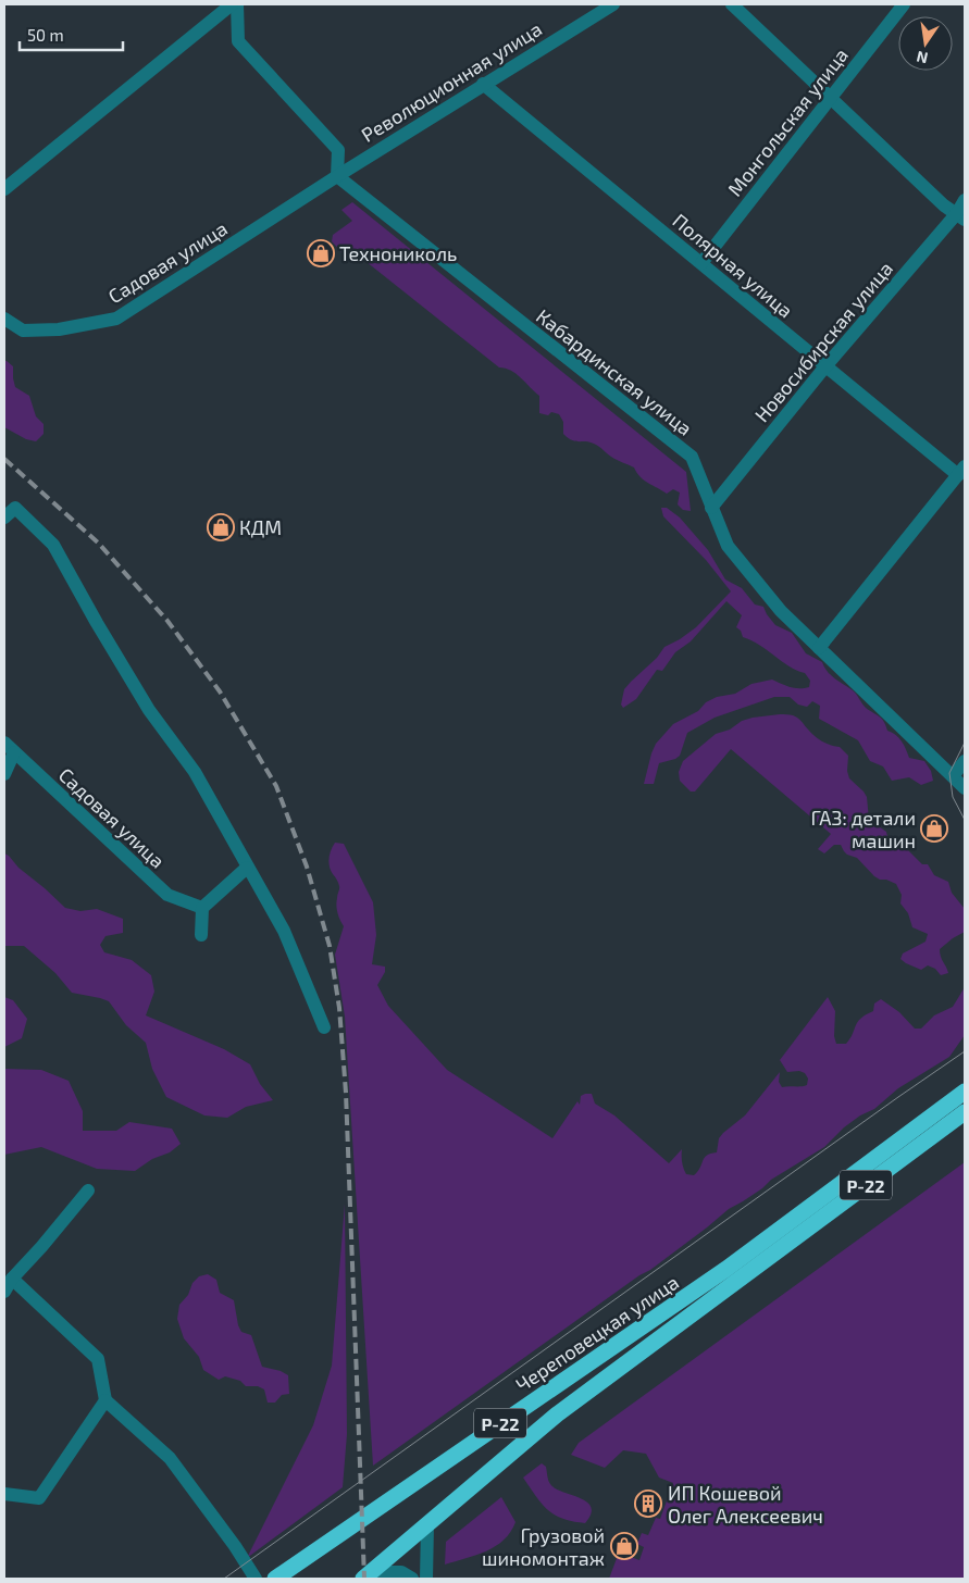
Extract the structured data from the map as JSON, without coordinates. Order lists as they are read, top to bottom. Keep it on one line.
{"streets":{"highway":["Р-22","Череповецкая улица"],"street":["Революционная улица","Монгольская улица","Садовая улица","Полярная улица","Новосибирская улица","Кабардинская улица"]},"crossings":[["Революционная улица","Садовая улица"],["Революционная улица","Полярная улица"],["Революционная улица","Кабардинская улица"],["Монгольская улица","Полярная улица"],["Садовая улица","Кабардинская улица"],["Полярная улица","Новосибирская улица"],["Новосибирская улица","Кабардинская улица"]],"places":{"shop":["Технониколь","КДМ","ГАЗ: детали машин","Грузовой шиномонтаж"],"building":["ИП Кошевой Олег Алексеевич"]},"scale_bar":"50 m","north":"bottom"}
